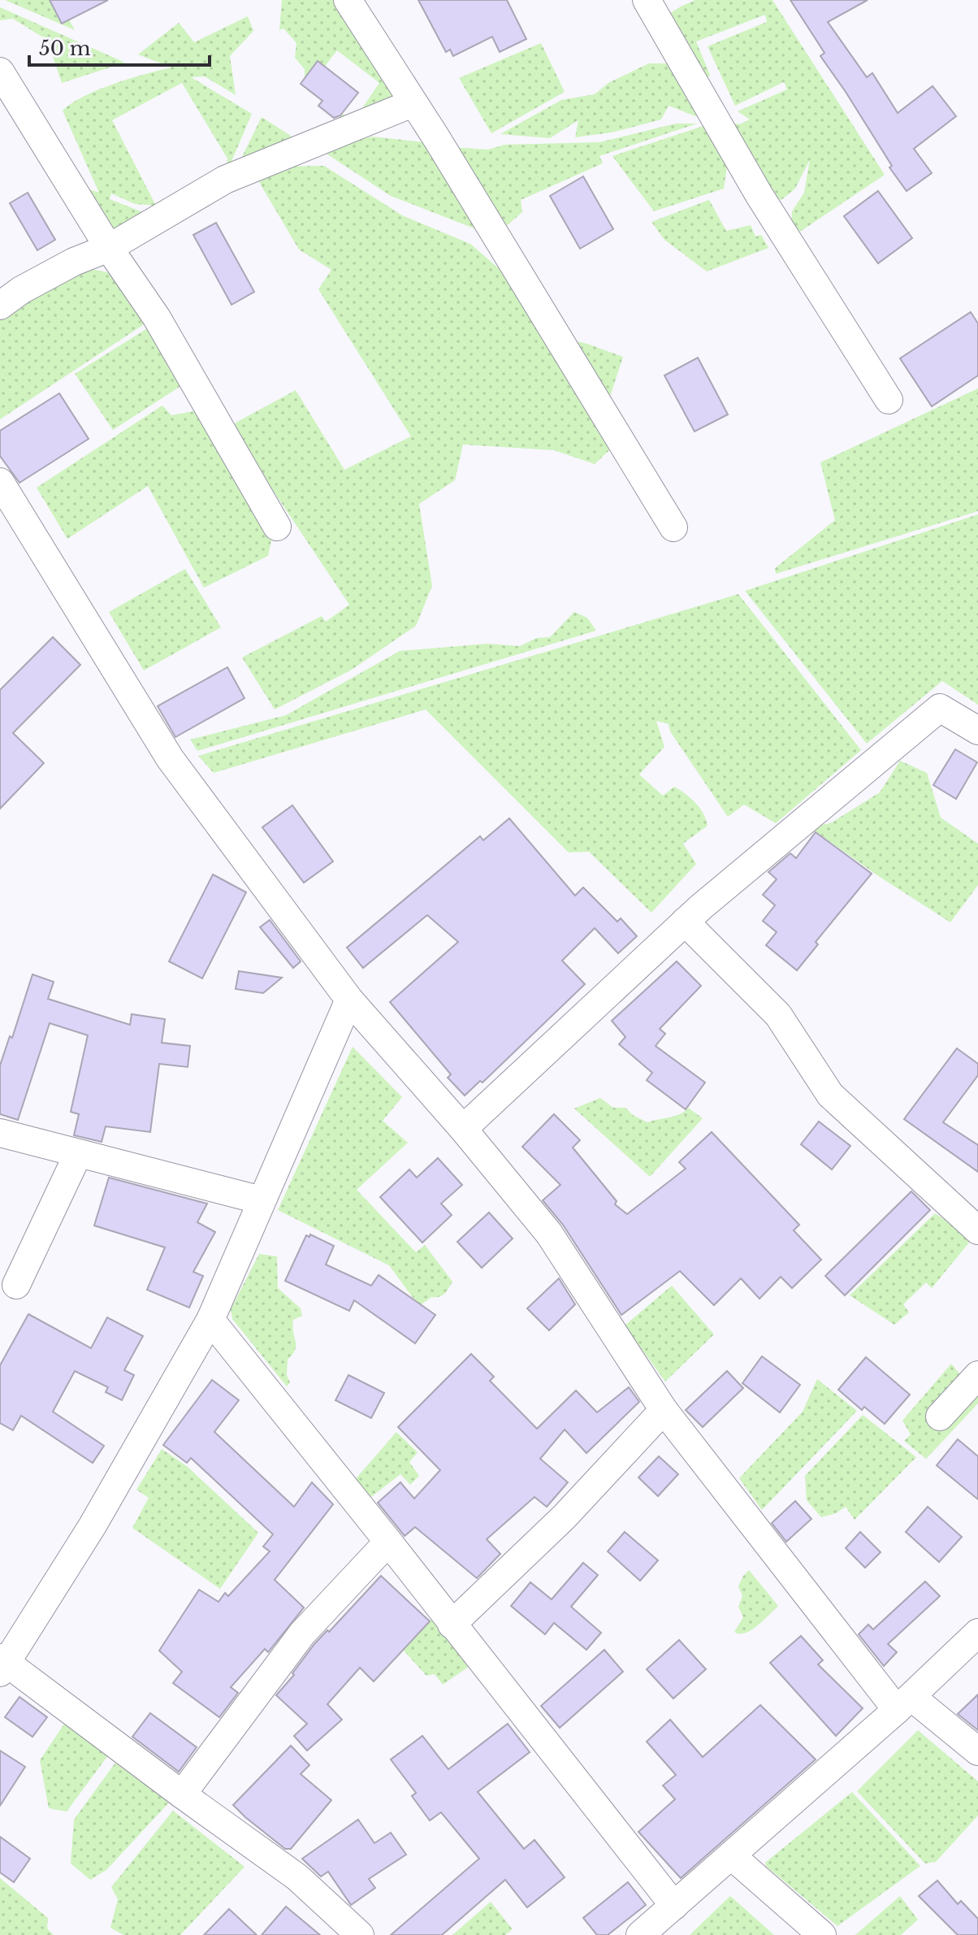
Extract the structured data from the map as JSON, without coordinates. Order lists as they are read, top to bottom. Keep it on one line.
{"scale_bar":"50 m"}
